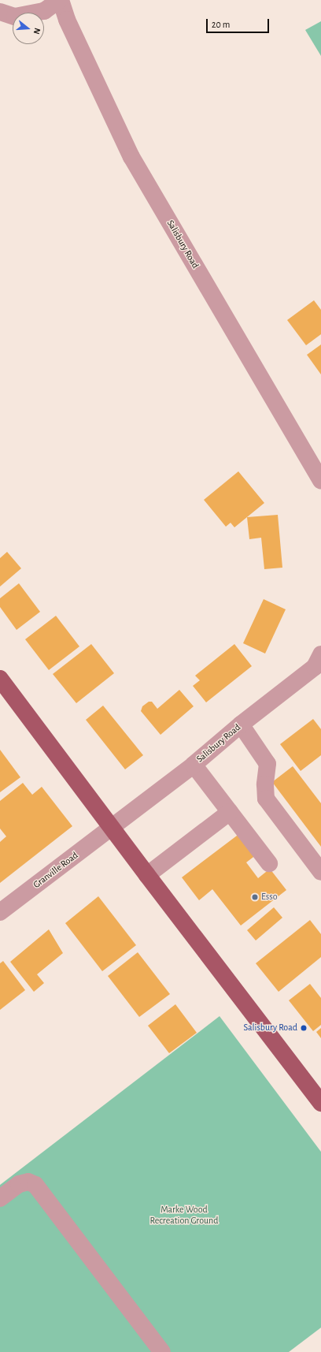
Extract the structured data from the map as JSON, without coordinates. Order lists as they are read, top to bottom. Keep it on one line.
{"streets":{"street":["Salisbury Road","Granville Road"]},"crossings":[["Salisbury Road","Granville Road"]],"parks":["Marke Wood Recreation Ground"],"places":["Esso","Salisbury Road"],"scale_bar":"20 m","north":"right"}
